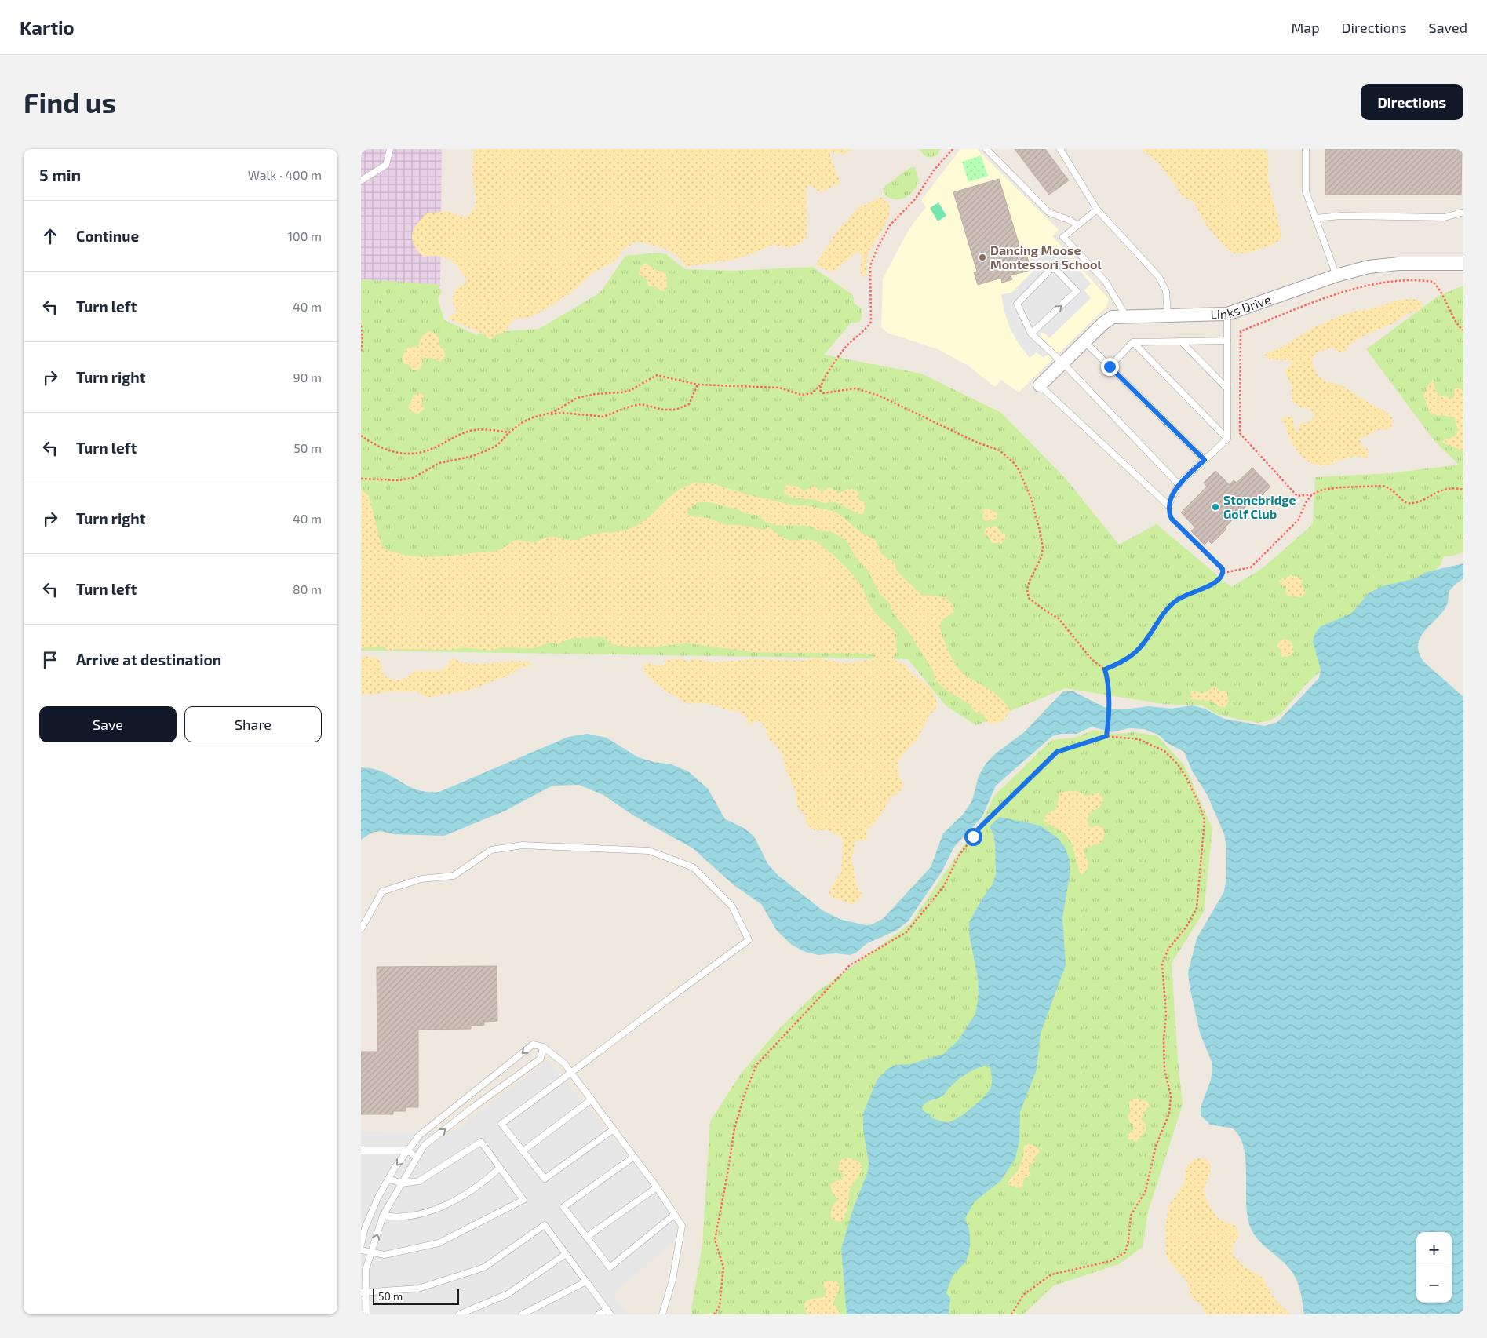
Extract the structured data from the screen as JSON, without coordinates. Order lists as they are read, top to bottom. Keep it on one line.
{"streets":{"street":["Links Drive"]},"places":["Dancing Moose Montessori School","Stonebridge Golf Club"],"scale_bar":"50 m","page":{"header":"Kartio","nav":["Map","Directions","Saved"],"buttons":["Directions",["Save","Share"]],"title":"Find us","heading":["5 min","Walk · 400 m"],"list":[["Continue","100 m"],["Turn left","40 m"],["Turn right","90 m"],["Turn left","50 m"],["Turn right","40 m"],["Turn left","80 m"],"Arrive at destination"],"map_buttons":["+","−"],"scale":"50 m"}}
